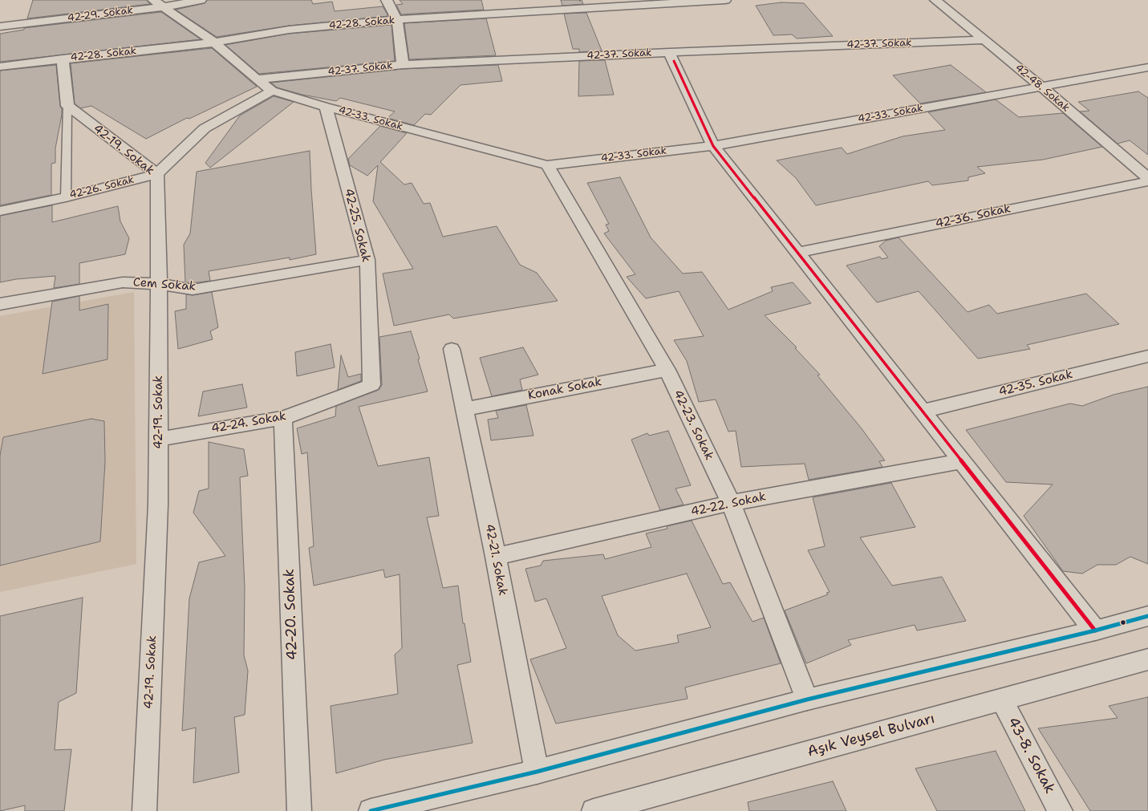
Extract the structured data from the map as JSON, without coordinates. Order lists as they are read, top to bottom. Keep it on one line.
{"streets":{"street":["42-29. Sokak","42-28. Sokak","42-37. Sokak","42-48. Sokak","42-33. Sokak","42-19. Sokak","42-26. Sokak","42-36. Sokak","42-25. Sokak","Cem Sokak","42-35. Sokak","Konak Sokak","42-24. Sokak","42-23. Sokak","42-22. Sokak","42-21. Sokak","42-20. Sokak","Aşık Veysel Bulvarı","43-8. Sokak"]},"crossings":[["42-29. Sokak","42-33. Sokak"],["42-28. Sokak","42-33. Sokak"],["42-37. Sokak","42-48. Sokak"],["42-37. Sokak","42-33. Sokak"],["42-48. Sokak","42-33. Sokak"],["42-33. Sokak","42-26. Sokak"],["42-33. Sokak","42-25. Sokak"],["42-33. Sokak","42-23. Sokak"],["42-19. Sokak","42-26. Sokak"],["42-19. Sokak","Cem Sokak"],["42-19. Sokak","42-24. Sokak"],["42-25. Sokak","Cem Sokak"],["42-25. Sokak","42-24. Sokak"],["Konak Sokak","42-23. Sokak"],["Konak Sokak","42-21. Sokak"],["42-24. Sokak","42-20. Sokak"],["42-23. Sokak","42-22. Sokak"],["42-22. Sokak","42-21. Sokak"],["Aşık Veysel Bulvarı","43-8. Sokak"]]}
